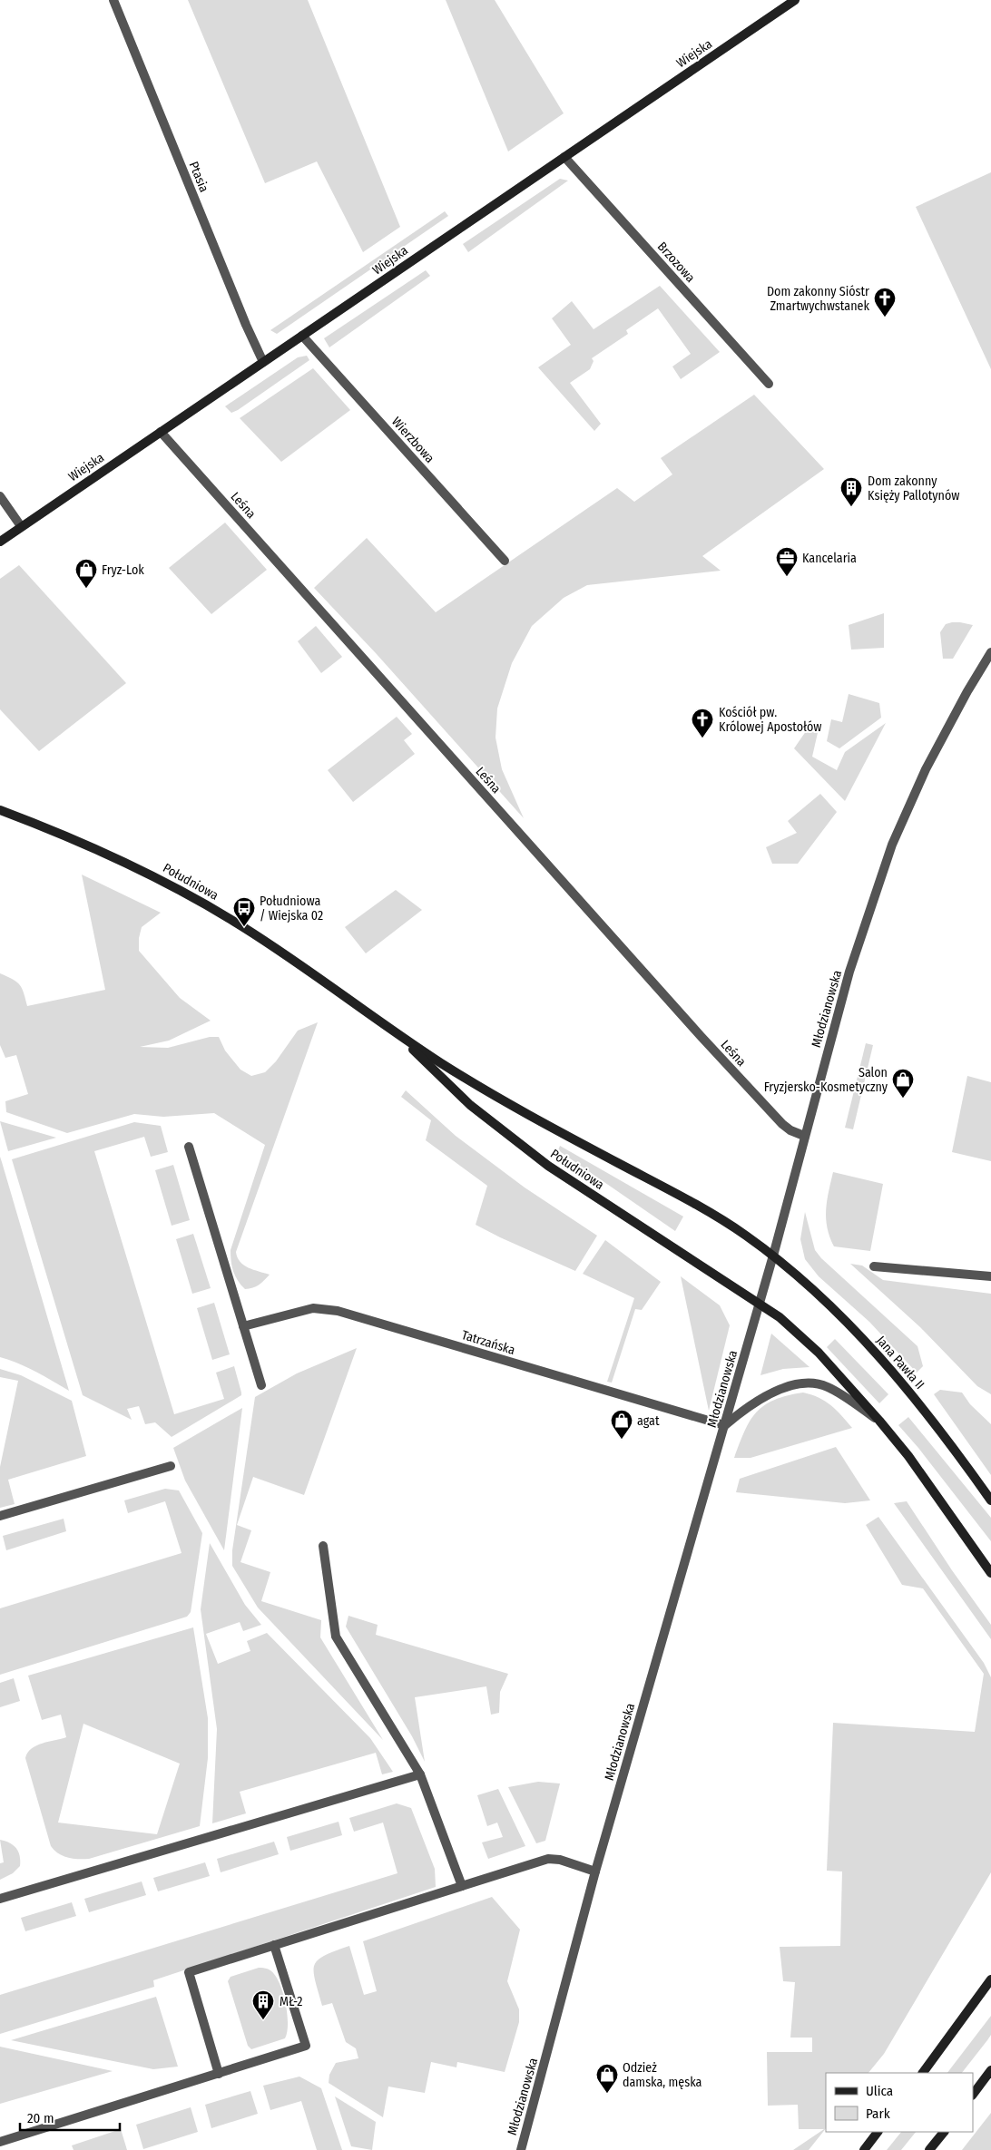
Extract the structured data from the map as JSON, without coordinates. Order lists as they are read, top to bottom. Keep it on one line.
{"streets":{"street":["Wiejska","Ptasia","Brzozowa","Wierzbowa","Leśna","Południowa","Młodzianowska","Tatrzańska","Jana Pawła II"]},"crossings":[["Wiejska","Ptasia"],["Wiejska","Brzozowa"],["Wiejska","Wierzbowa"],["Wiejska","Leśna"],["Leśna","Młodzianowska"],["Południowa","Młodzianowska"],["Południowa","Jana Pawła II"],["Młodzianowska","Tatrzańska"],["Młodzianowska","Jana Pawła II"]],"places":{"church":["Dom zakonny Sióstr Zmartwychwstanek","Kościół pw. Królowej Apostołów"],"building":["Dom zakonny Księży Pallotynów","MŁ-2"],"office":["Kancelaria"],"shop":["Fryz-Lok","Salon Fryzjersko-Kosmetyczny","agat","Odzież damska, męska"],"bus stop":["Południowa / Wiejska 02"]},"legend":["Ulica","Park"],"scale_bar":"20 m"}
